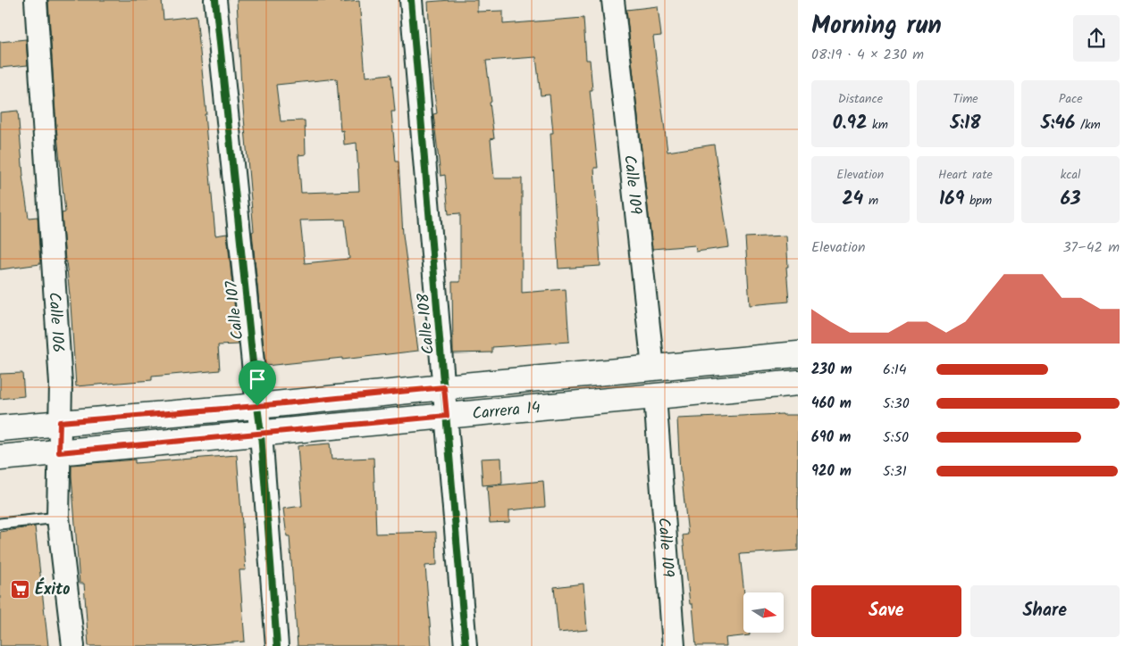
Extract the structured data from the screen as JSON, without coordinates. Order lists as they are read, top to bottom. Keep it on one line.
{"streets":{"main road":["Carrera 14"],"street":["Calle 109","Calle 107","Calle 106","Calle 108"]},"crossings":[["Calle 109","Carrera 14"],["Calle 107","Carrera 14"],["Calle 106","Carrera 14"],["Calle 108","Carrera 14"]],"places":{"supermarket":["Éxito"]},"north":"right","page":{"heading":["Morning run","08:19 · 4 × 230 m"],"stats":[["Distance","0.92 km"],["Time","5:18"],["Pace","5:46 /km"],["Elevation","24 m"],["Heart rate","169 bpm"],["kcal","63"]],"chart":["Elevation","37–42 m"],"list":[{"name":"230 m","note":"6:14"},{"name":"460 m","note":"5:30"},{"name":"690 m","note":"5:50"},{"name":"920 m","note":"5:31"}],"buttons":["Save","Share"]}}
